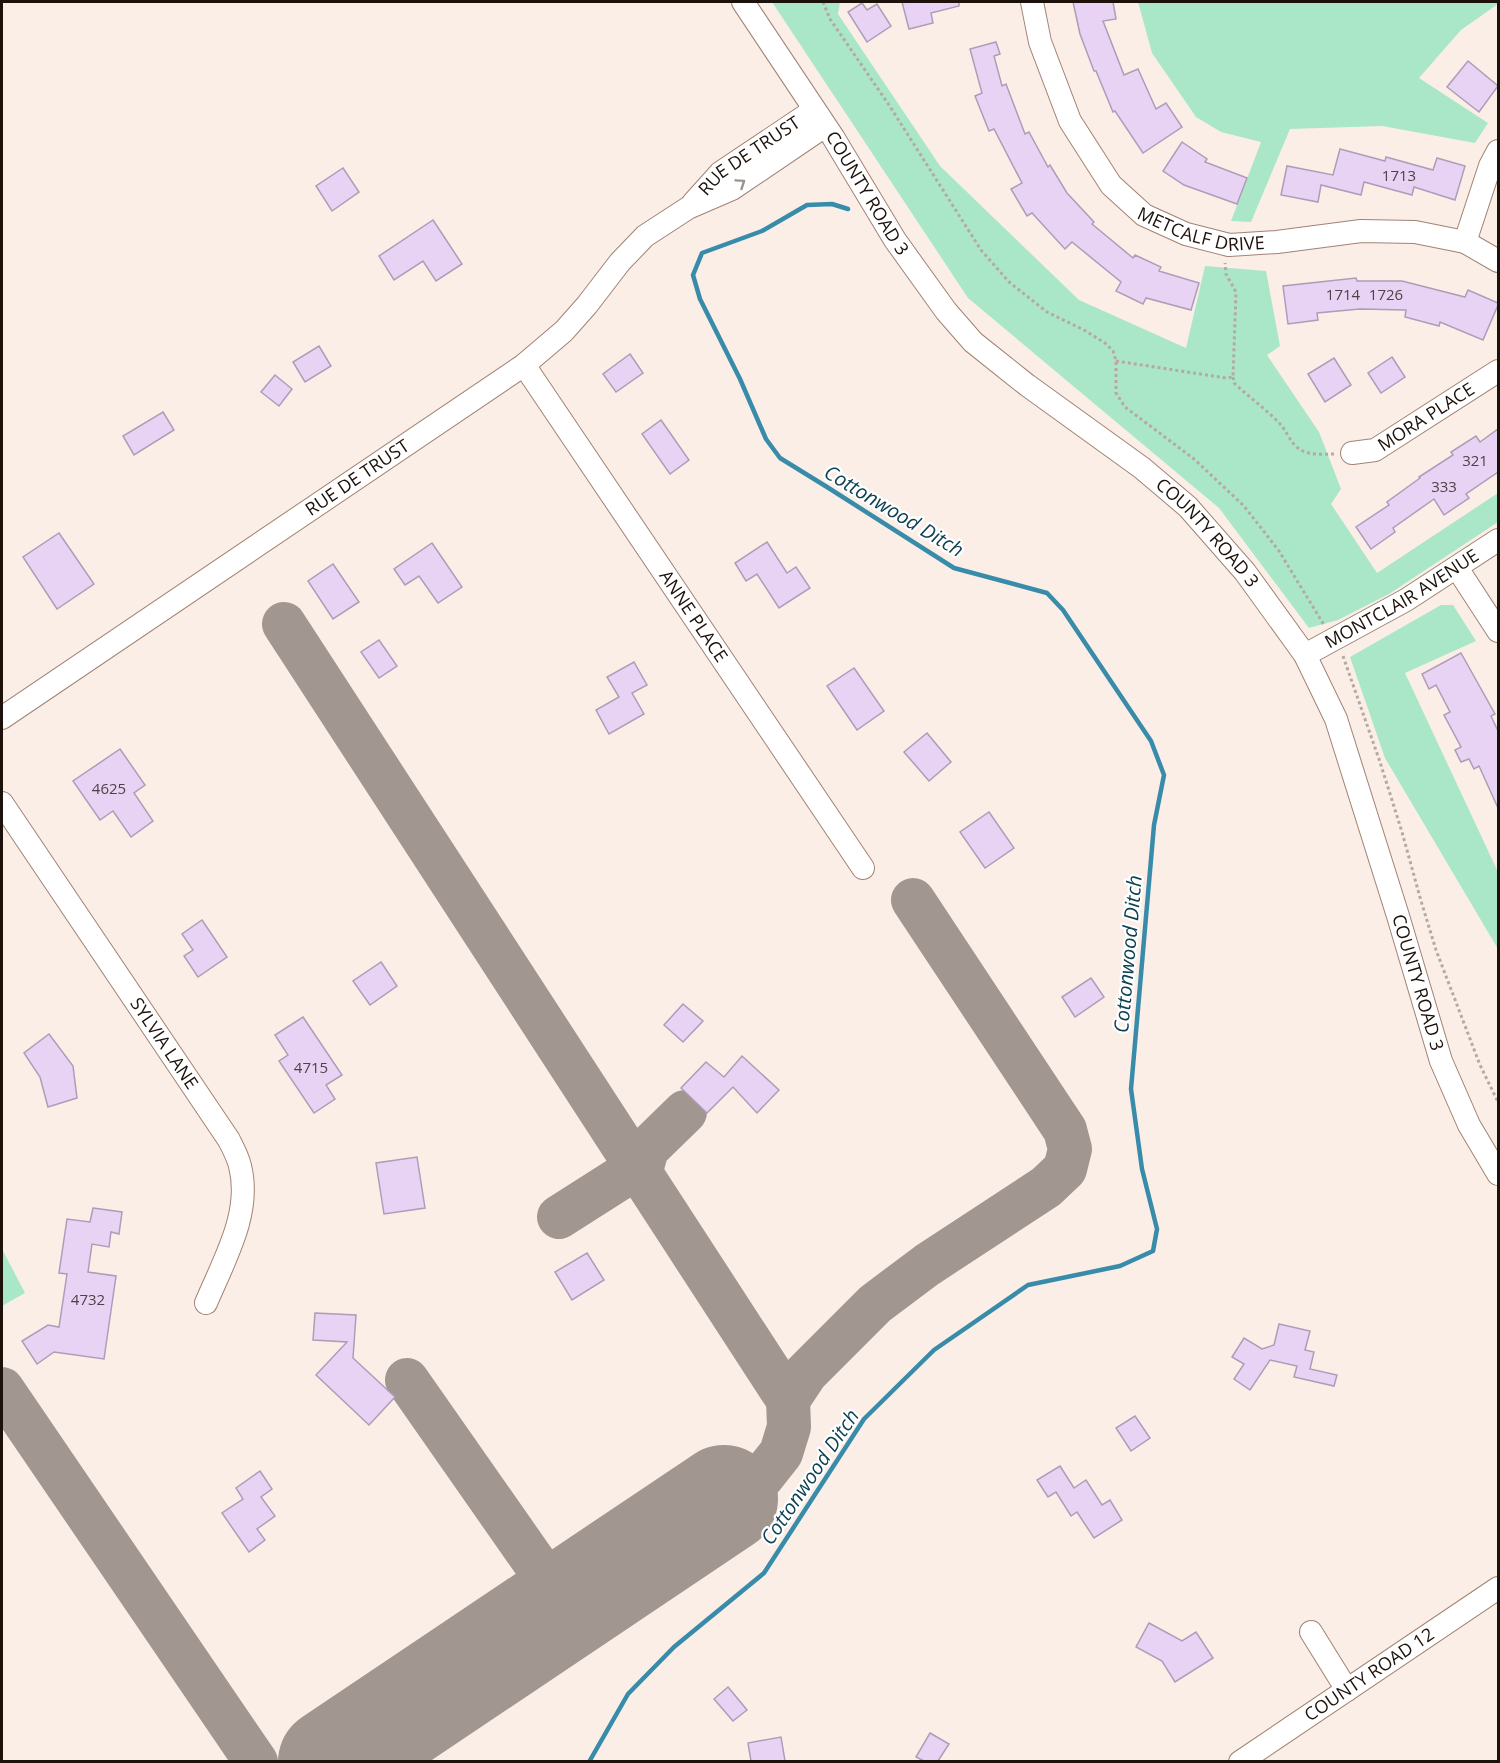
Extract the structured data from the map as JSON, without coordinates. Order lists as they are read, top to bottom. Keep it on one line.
{"streets":{"street":["RUE DE TRUST","COUNTY ROAD 3","METCALF DRIVE","MORA PLACE","MONTCLAIR AVENUE","ANNE PLACE","SYLVIA LANE","COUNTY ROAD 12"]},"crossings":[["RUE DE TRUST","COUNTY ROAD 3"],["RUE DE TRUST","ANNE PLACE"],["COUNTY ROAD 3","MONTCLAIR AVENUE"]],"water":["Cottonwood Ditch"],"house_numbers":["1713","1714","1726","321","333","4625","4715","4732"]}
